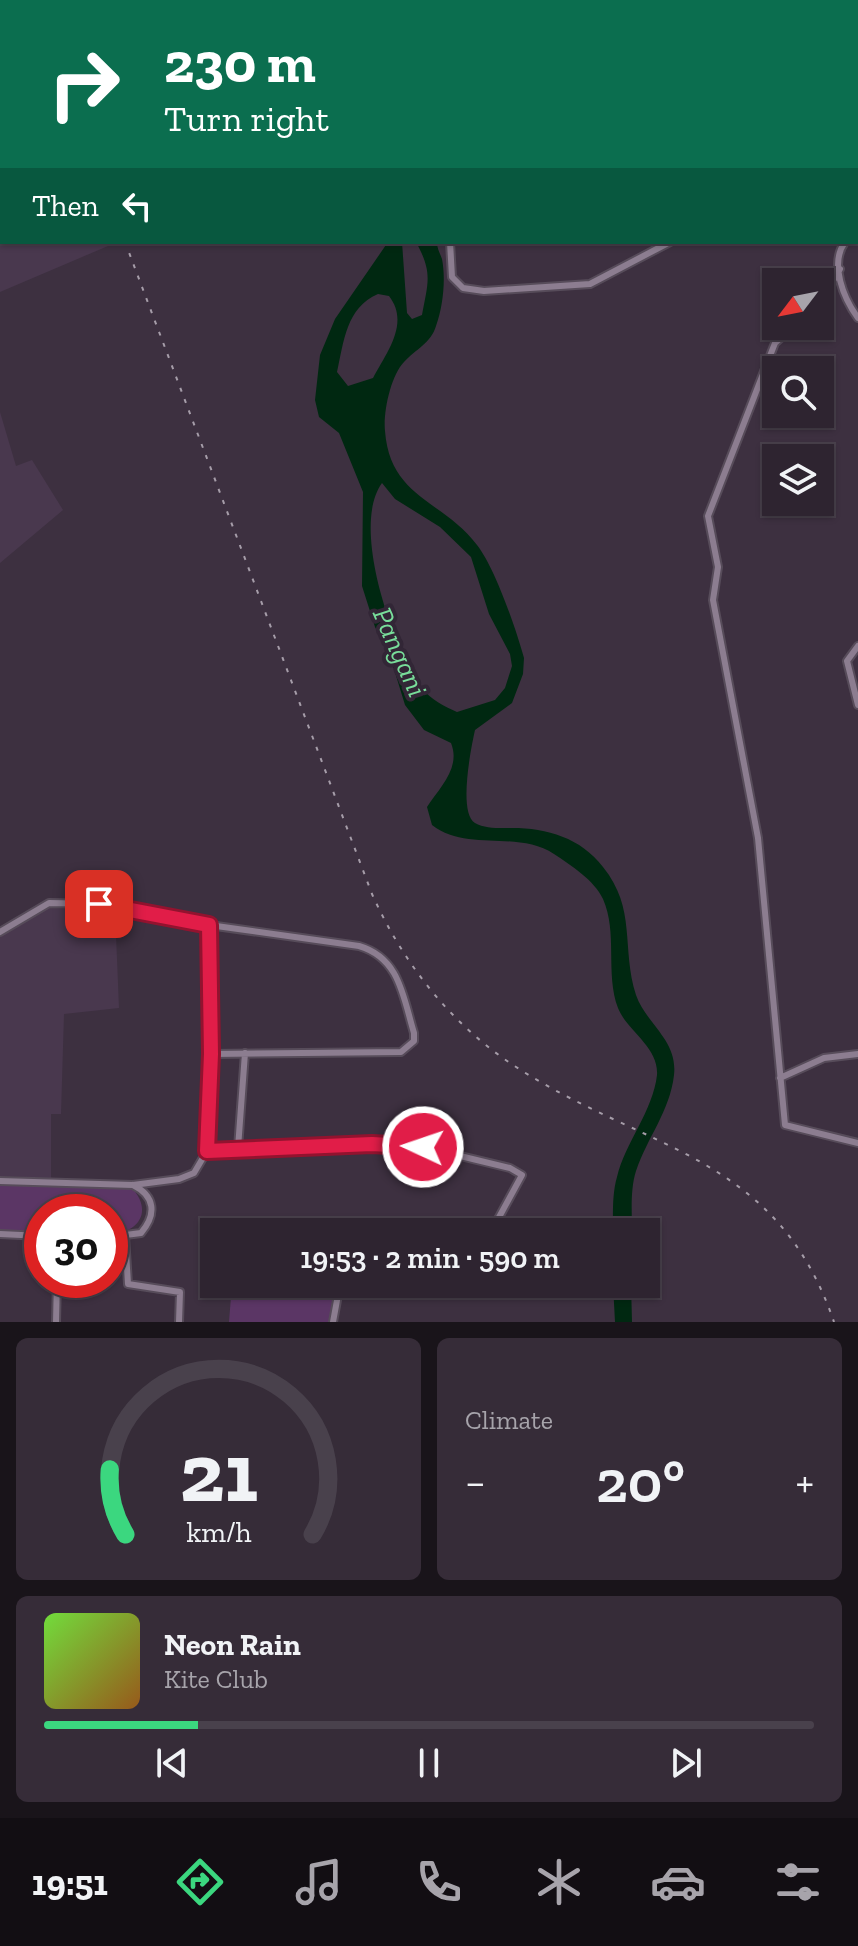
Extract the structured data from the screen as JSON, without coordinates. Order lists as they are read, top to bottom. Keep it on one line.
{"water":["Pangani"],"north":"bottom left","page":{"turn":["230 m","Turn right"],"then":"Then","limit":"30","trip":"19:53 · 2 min · 590 m","tile":"Climate","heat":["−","20°","+"],"song":["Neon Rain","Kite Club"],"tabs":"19:51","gauge":["21","km/h"]}}
